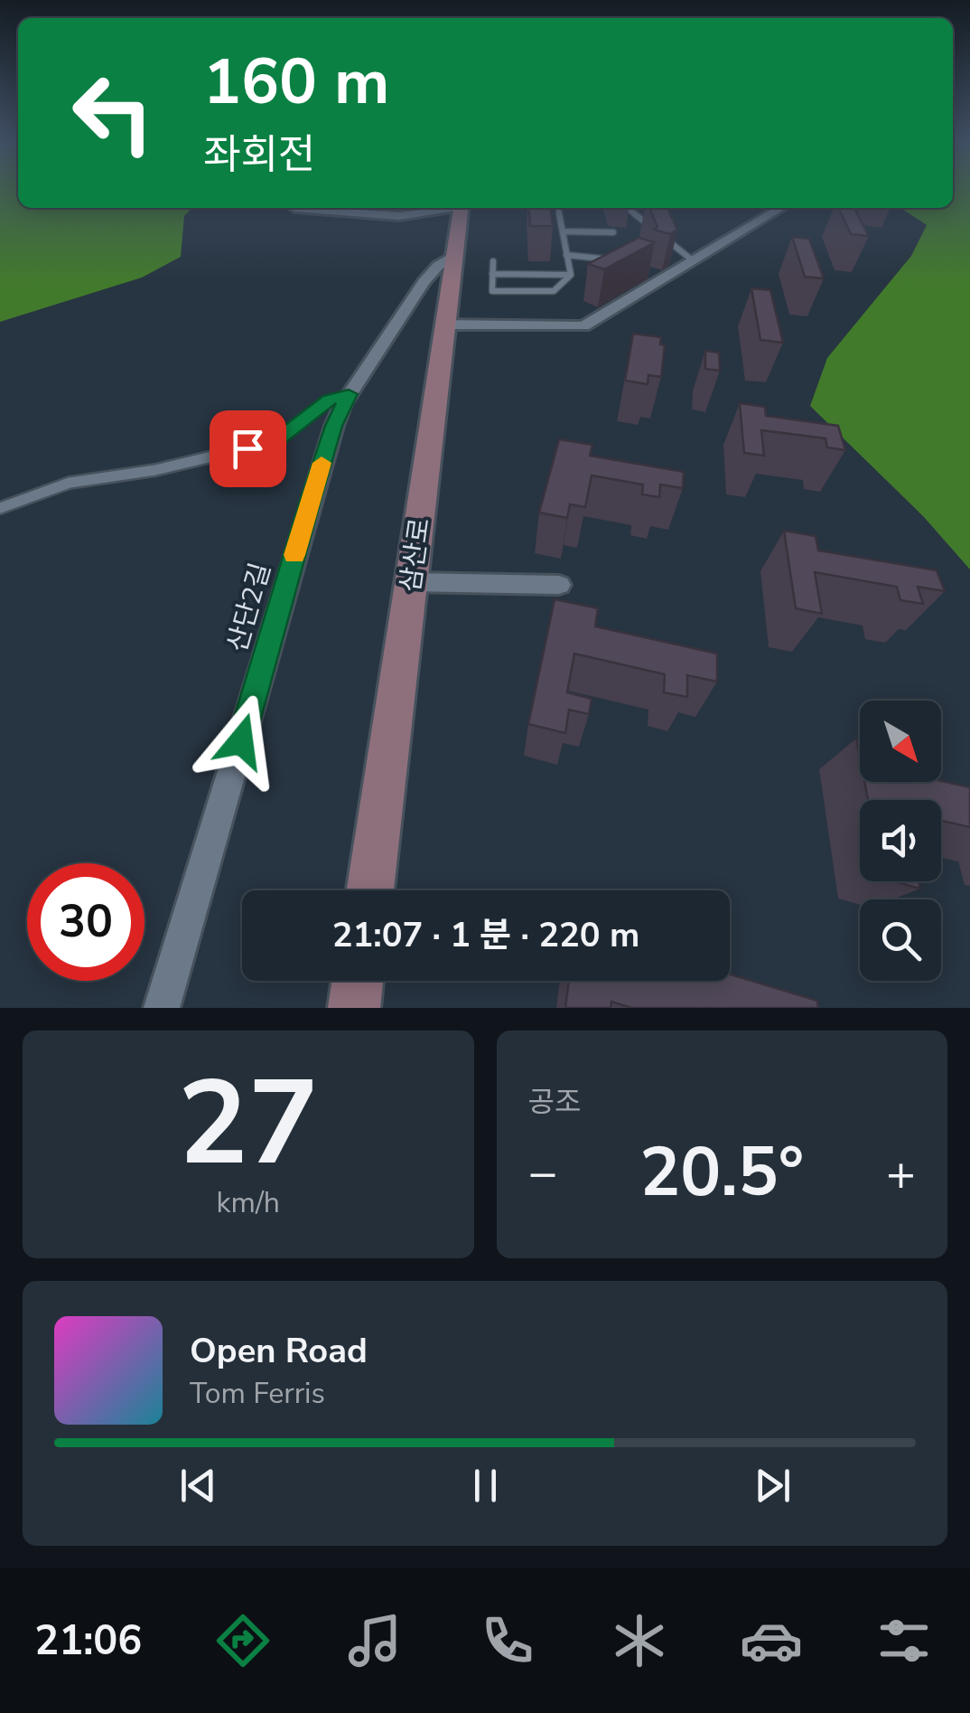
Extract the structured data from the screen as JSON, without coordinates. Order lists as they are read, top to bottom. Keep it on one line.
{"streets":{"main road":["삼산로"],"street":["산단2길"]},"crossings":[["삼산로","산단2길"]],"north":"bottom right","page":{"turn":["160 m","좌회전"],"limit":"30","trip":"21:07 · 1 분 · 220 m","tile":[["27","km/h"],"공조"],"heat":["−","20.5°","+"],"song":["Open Road","Tom Ferris"],"tabs":"21:06"}}
